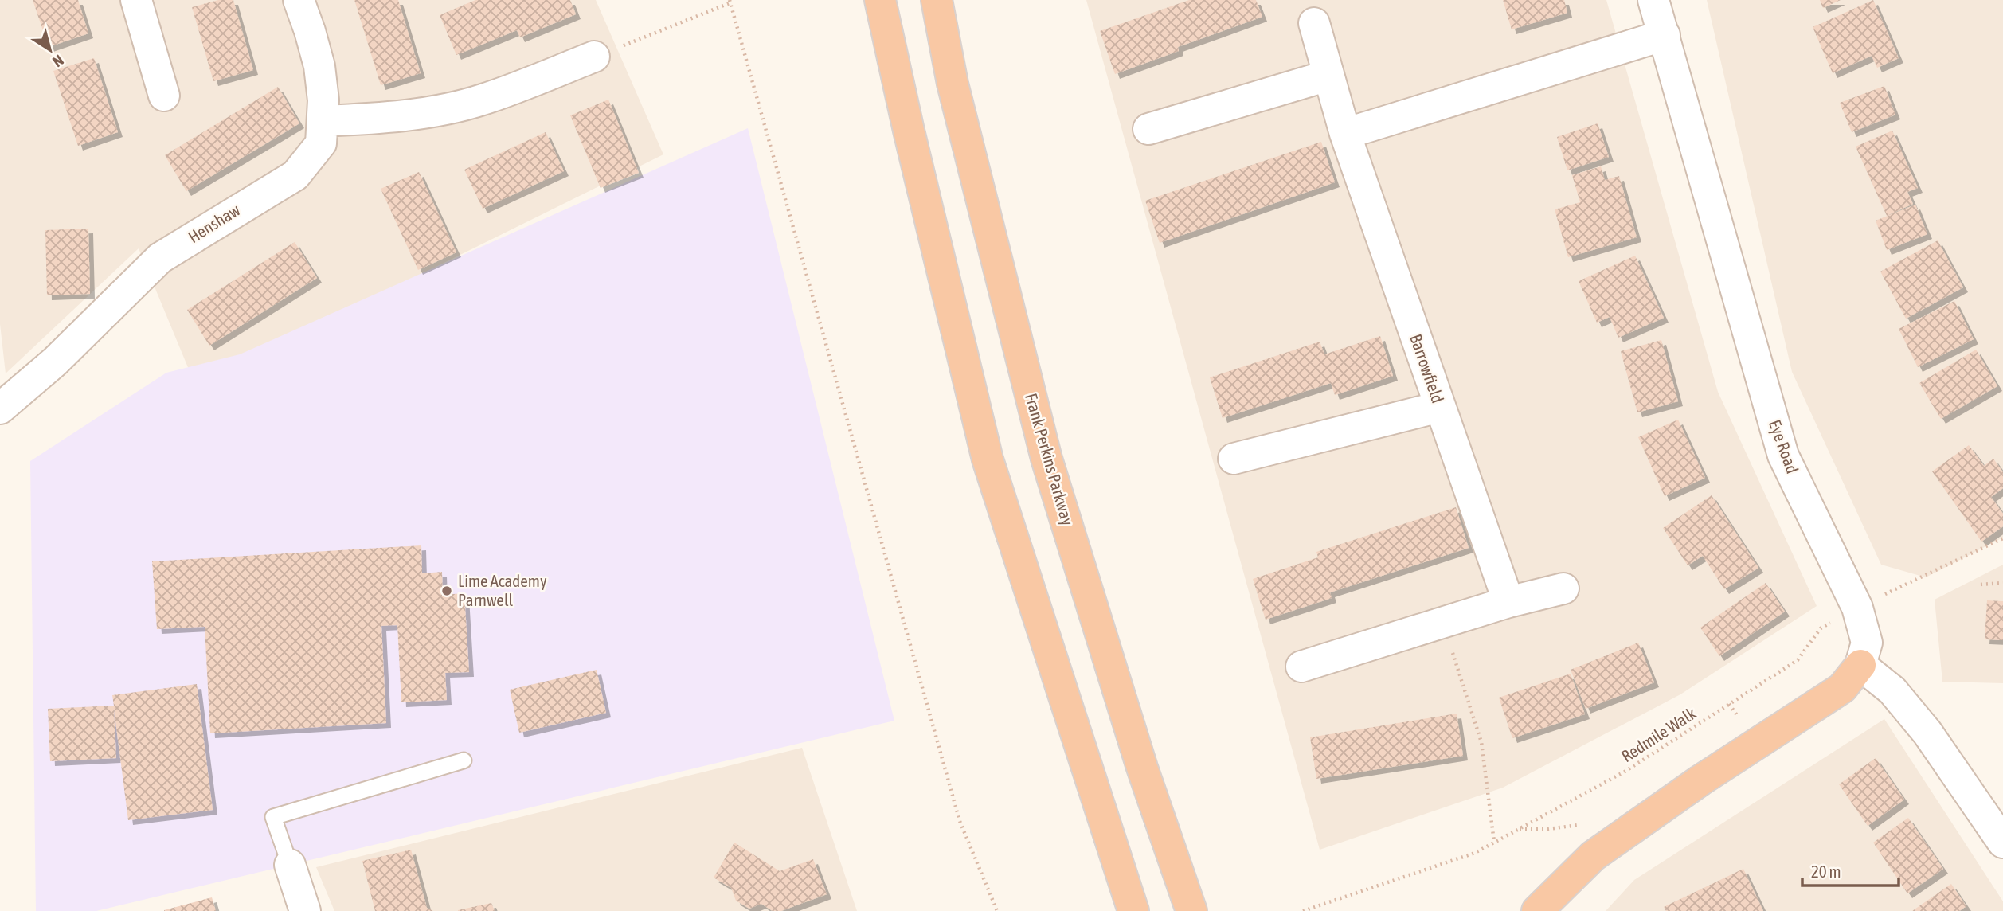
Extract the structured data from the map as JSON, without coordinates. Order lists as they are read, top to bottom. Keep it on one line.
{"streets":{"highway":["Frank Perkins Parkway"],"street":["Henshaw","Barrowfield","Eye Road"],"path":["Redmile Walk"]},"crossings":[["Eye Road","Redmile Walk"]],"places":["Lime Academy Parnwell"],"scale_bar":"20 m","north":"bottom right"}
